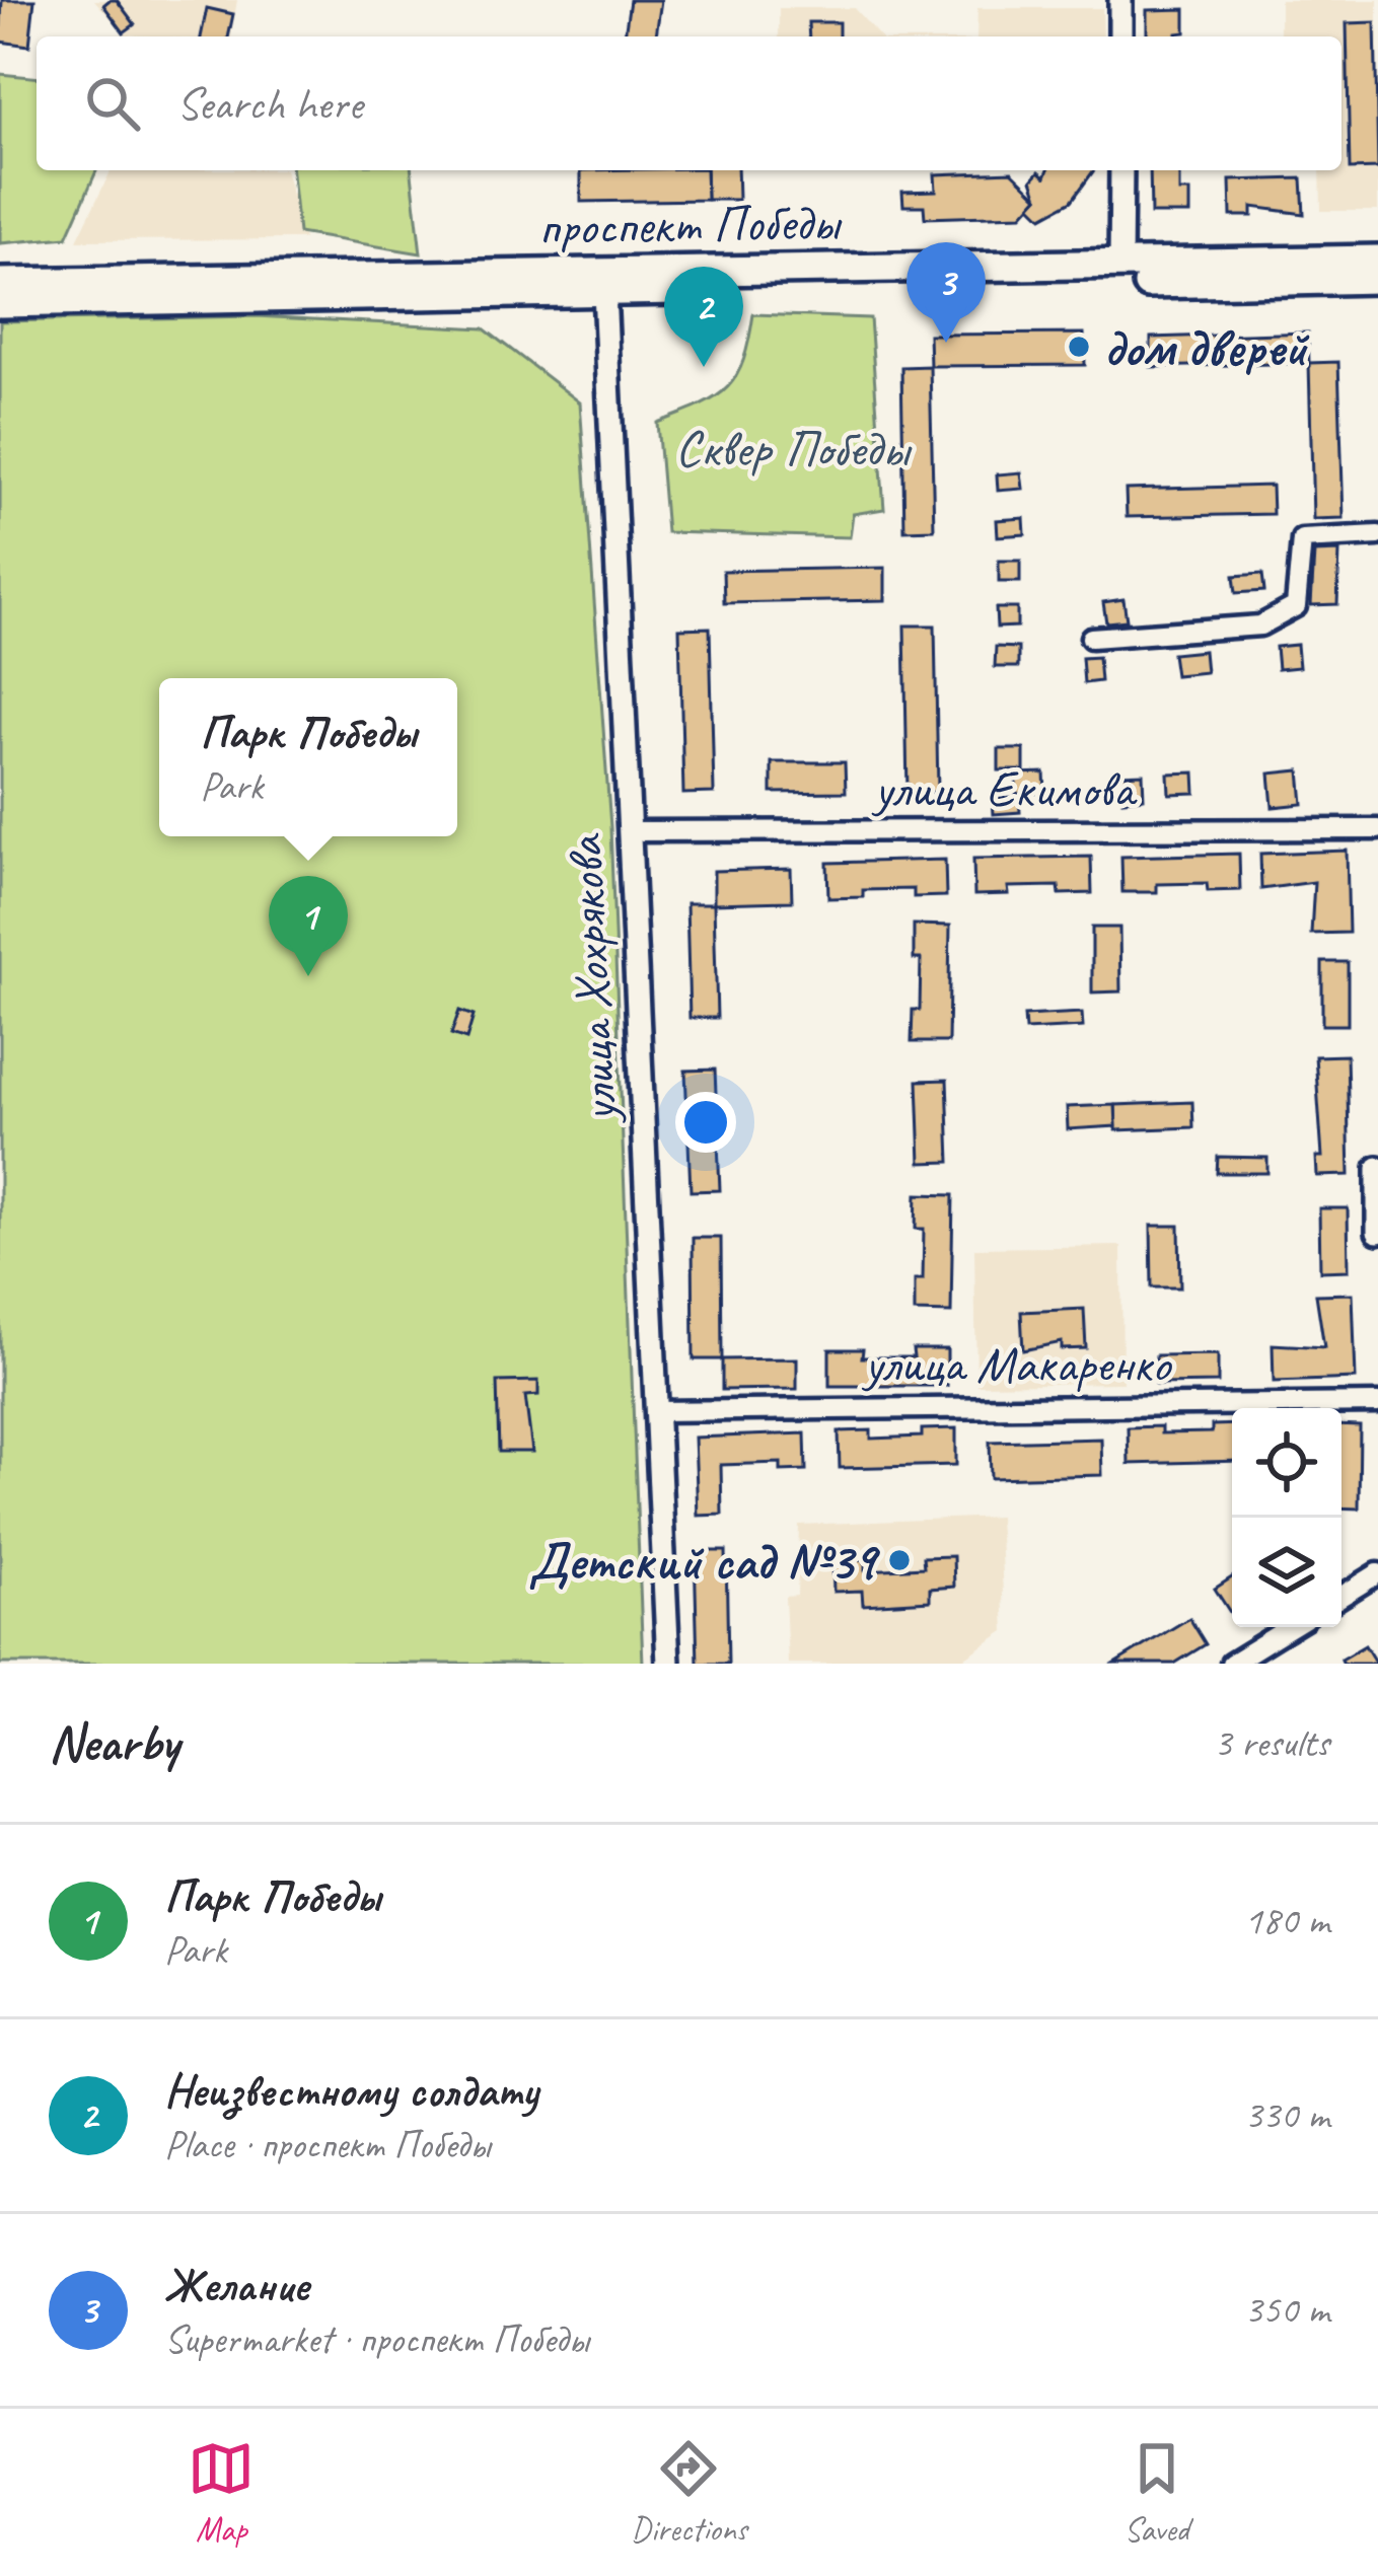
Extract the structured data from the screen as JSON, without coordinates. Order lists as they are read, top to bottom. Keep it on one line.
{"streets":{"main road":["проспект Победы"],"street":["улица Екимова","улица Хохрякова","улица Макаренко"]},"crossings":[["проспект Победы","улица Хохрякова"],["улица Екимова","улица Хохрякова"],["улица Хохрякова","улица Макаренко"]],"parks":["Сквер Победы"],"places":["дом дверей","Детский сад №39"],"page":{"search":"Search here","pins":["3","2","1"],"popup":["Парк Победы","Park"],"heading":["Nearby","3 results"],"list":[{"mark":"1","name":"Парк Победы","note":"Park","value":"180 m"},{"mark":"2","name":"Неизвестному солдату","note":"Place · проспект Победы","value":"330 m"},{"mark":"3","name":"Желание","note":"Supermarket · проспект Победы","value":"350 m"}],"nav":["Map","Directions","Saved"]}}
